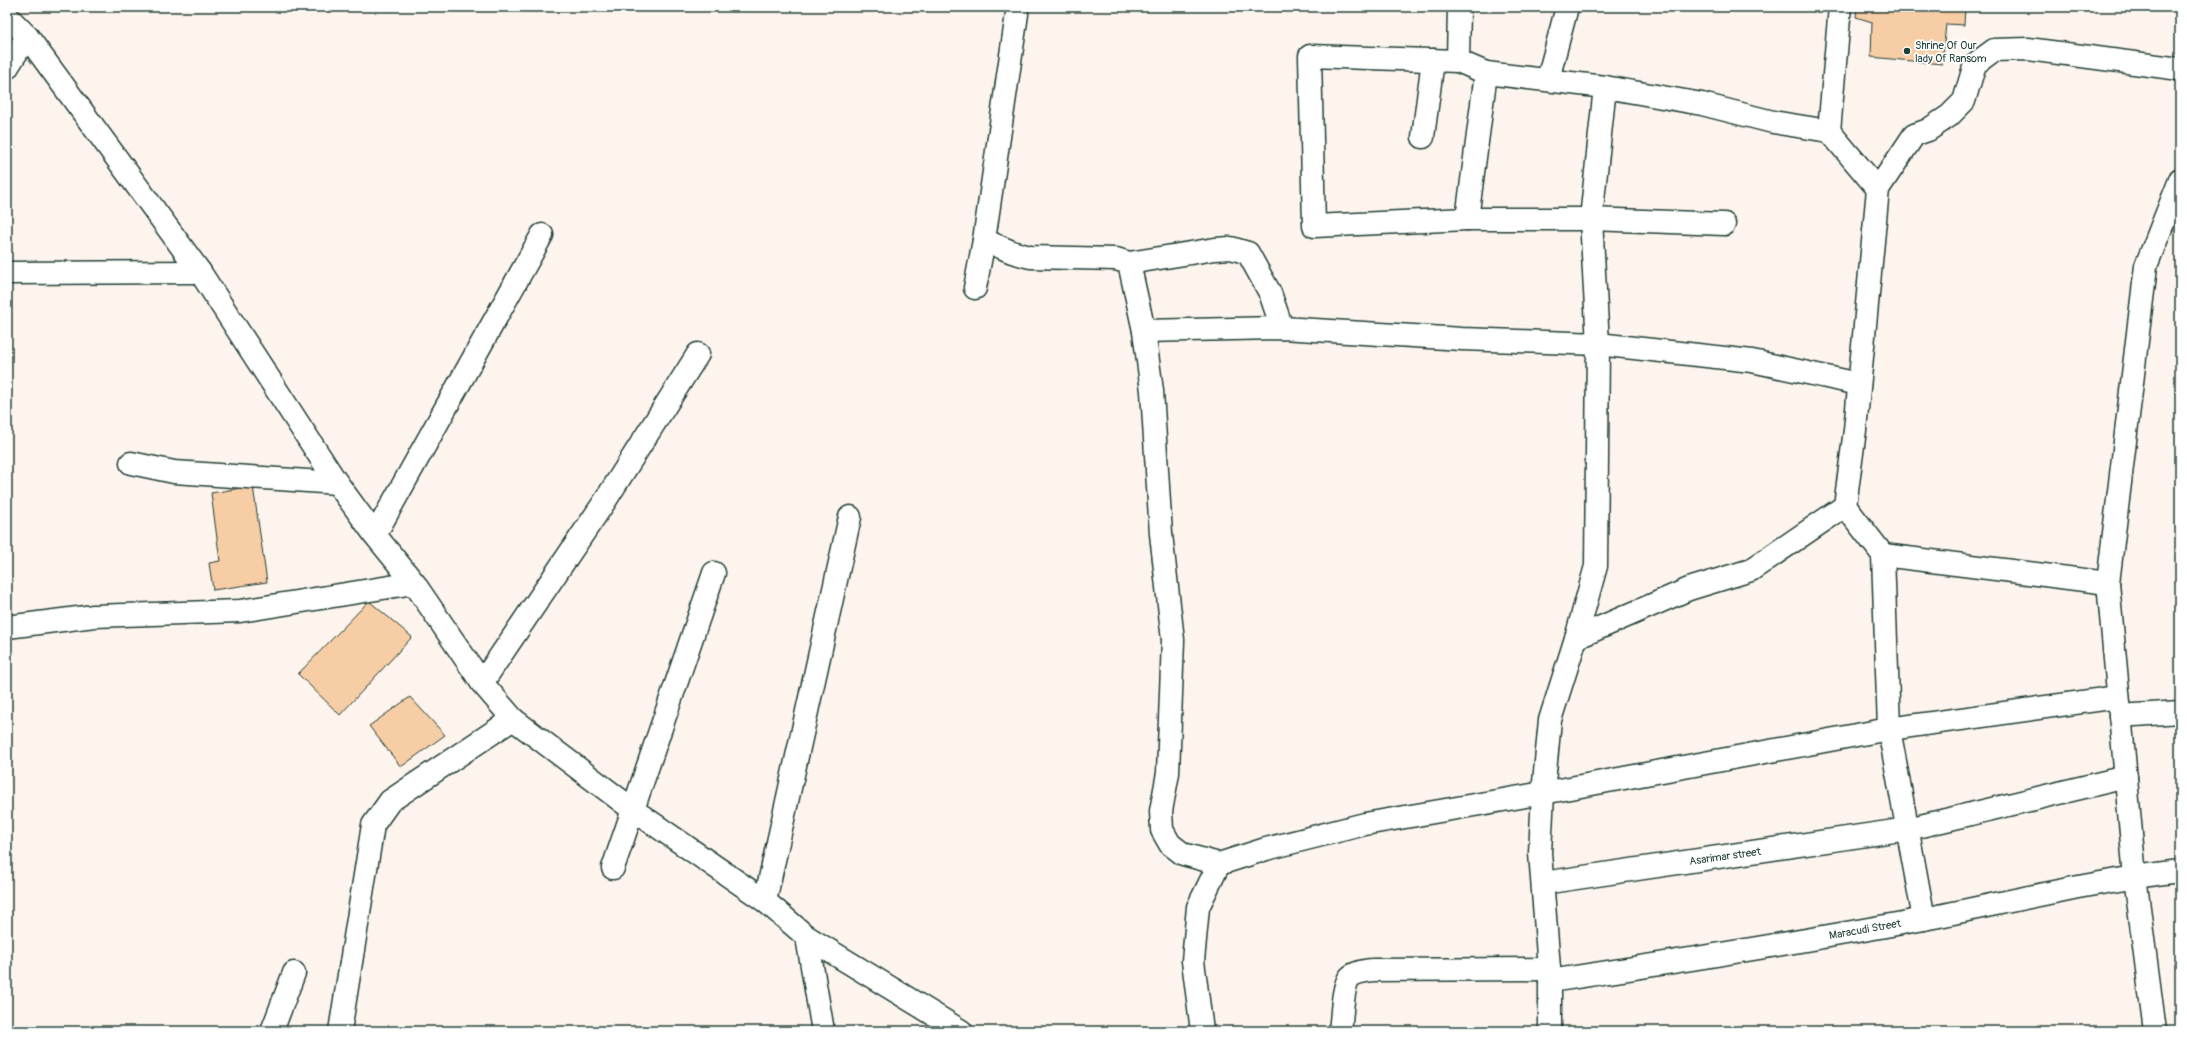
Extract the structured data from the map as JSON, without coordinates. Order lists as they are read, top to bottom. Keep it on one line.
{"streets":{"street":["Asarimar street","Maracudi Street"]},"places":["Shrine Of Our lady Of Ransom"]}
